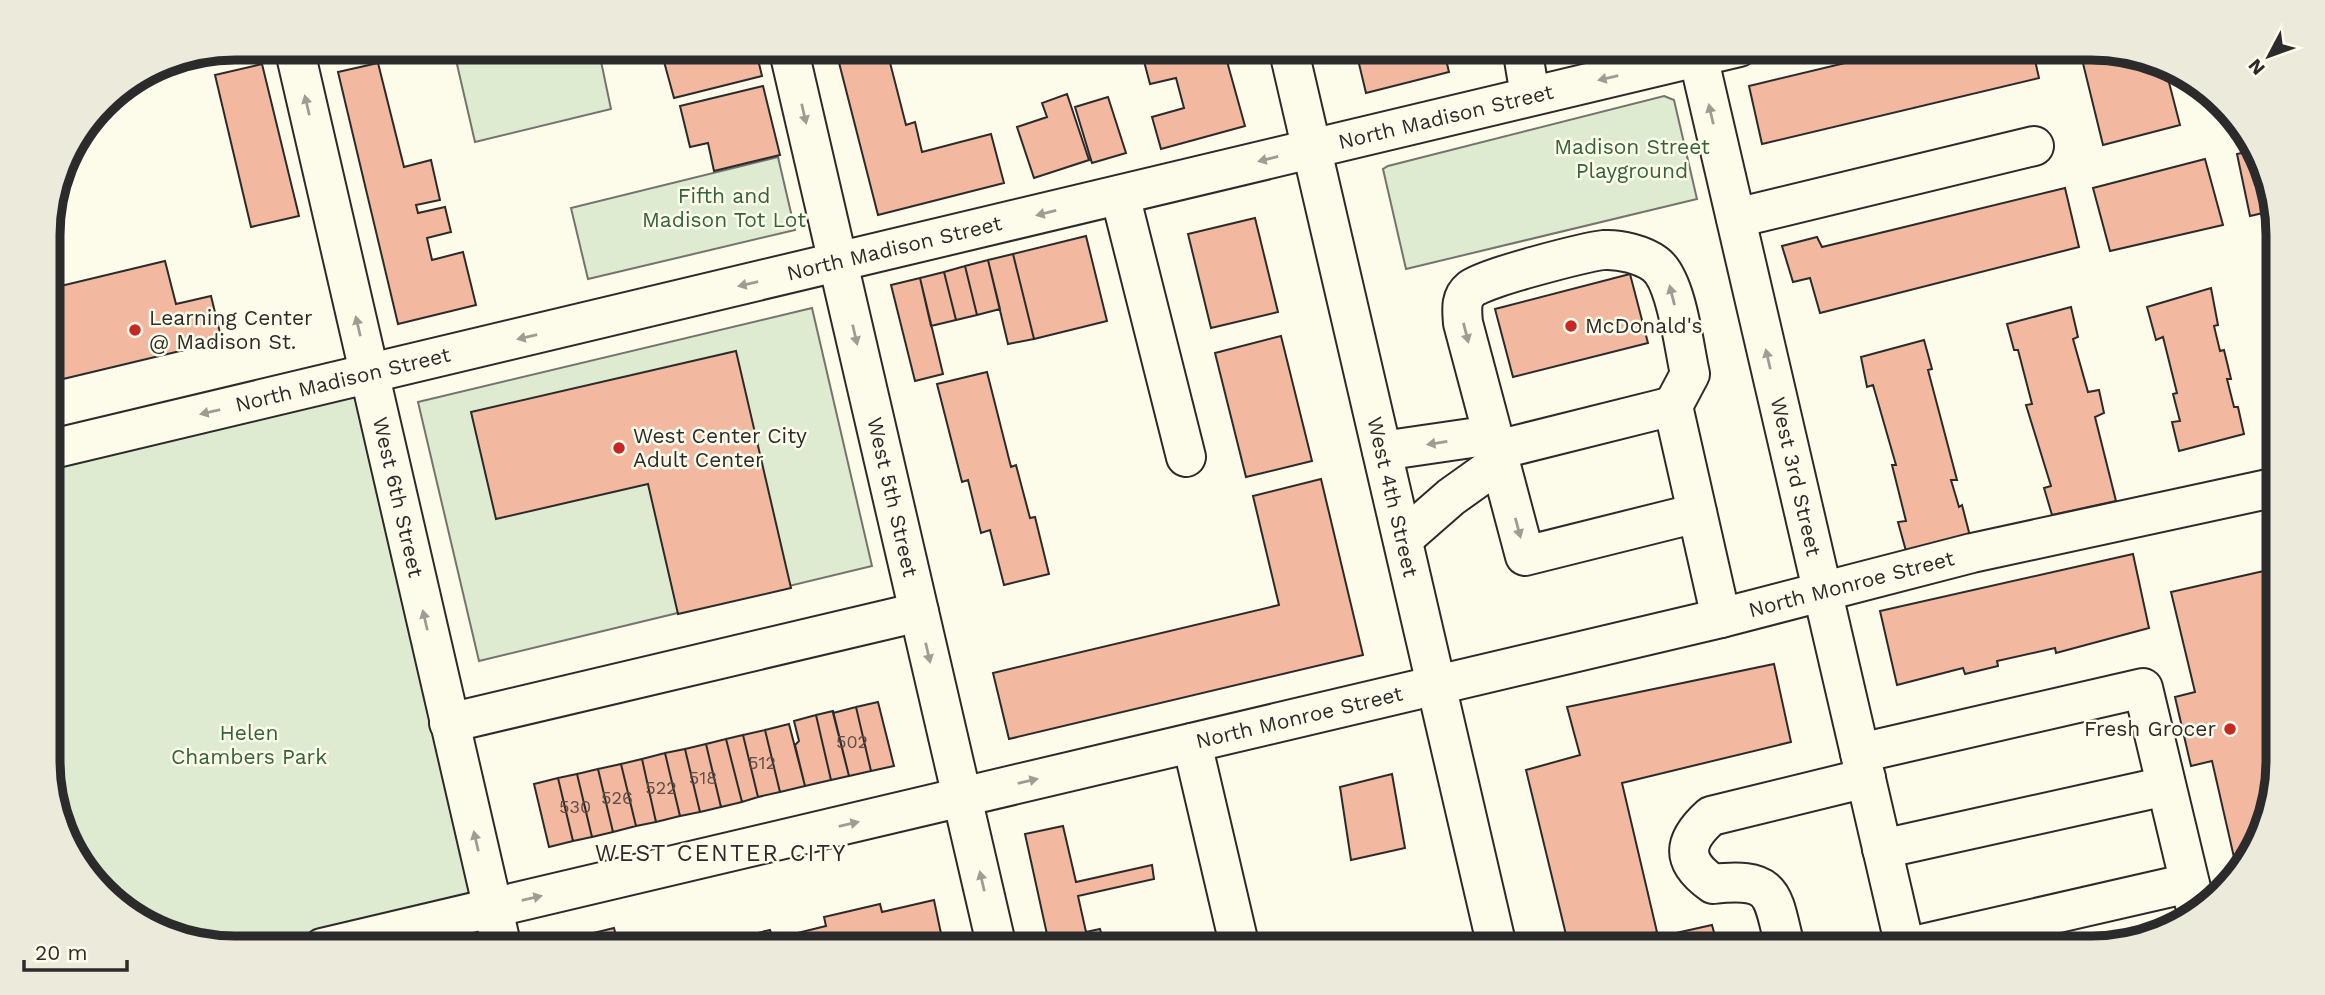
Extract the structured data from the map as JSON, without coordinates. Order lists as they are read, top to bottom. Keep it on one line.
{"streets":{"street":["North Madison Street","West 3rd Street","West 4th Street","West 6th Street","West 5th Street","North Monroe Street"]},"crossings":[["North Madison Street","West 4th Street"],["North Madison Street","West 6th Street"],["North Madison Street","West 5th Street"],["West 3rd Street","North Monroe Street"],["West 4th Street","North Monroe Street"],["West 6th Street","North Monroe Street"],["West 5th Street","North Monroe Street"]],"one_way":["North Madison Street","West 6th Street"],"districts":["WEST CENTER CITY"],"parks":["Madison Street Playground","Fifth and Madison Tot Lot","Helen Chambers Park"],"places":["McDonald's","Learning Center @ Madison St.","West Center City Adult Center","Fresh Grocer"],"house_numbers":["502","512","518","522","526","530"],"scale_bar":"20 m","north":"bottom left"}
